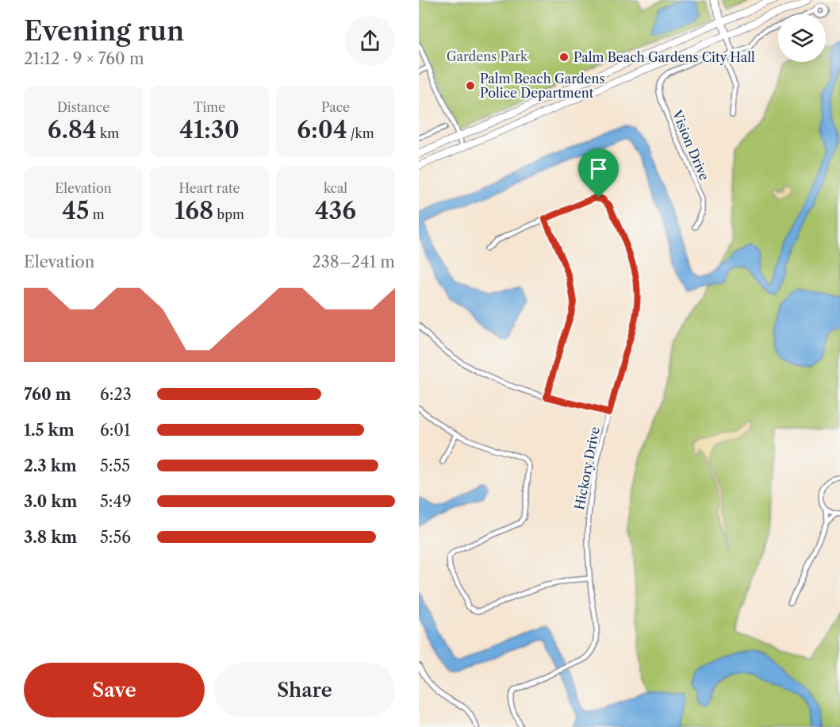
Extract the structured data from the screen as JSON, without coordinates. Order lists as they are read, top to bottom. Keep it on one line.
{"streets":{"street":["Vision Drive","Hickory Drive"]},"parks":["Gardens Park"],"places":["Palm Beach Gardens City Hall","Palm Beach Gardens Police Department"],"page":{"heading":["Evening run","21:12 · 9 × 760 m"],"stats":[["Distance","6.84 km"],["Time","41:30"],["Pace","6:04 /km"],["Elevation","45 m"],["Heart rate","168 bpm"],["kcal","436"]],"chart":["Elevation","238–241 m"],"list":[{"name":"760 m","note":"6:23"},{"name":"1.5 km","note":"6:01"},{"name":"2.3 km","note":"5:55"},{"name":"3.0 km","note":"5:49"},{"name":"3.8 km","note":"5:56"}],"buttons":["Save","Share"]}}
